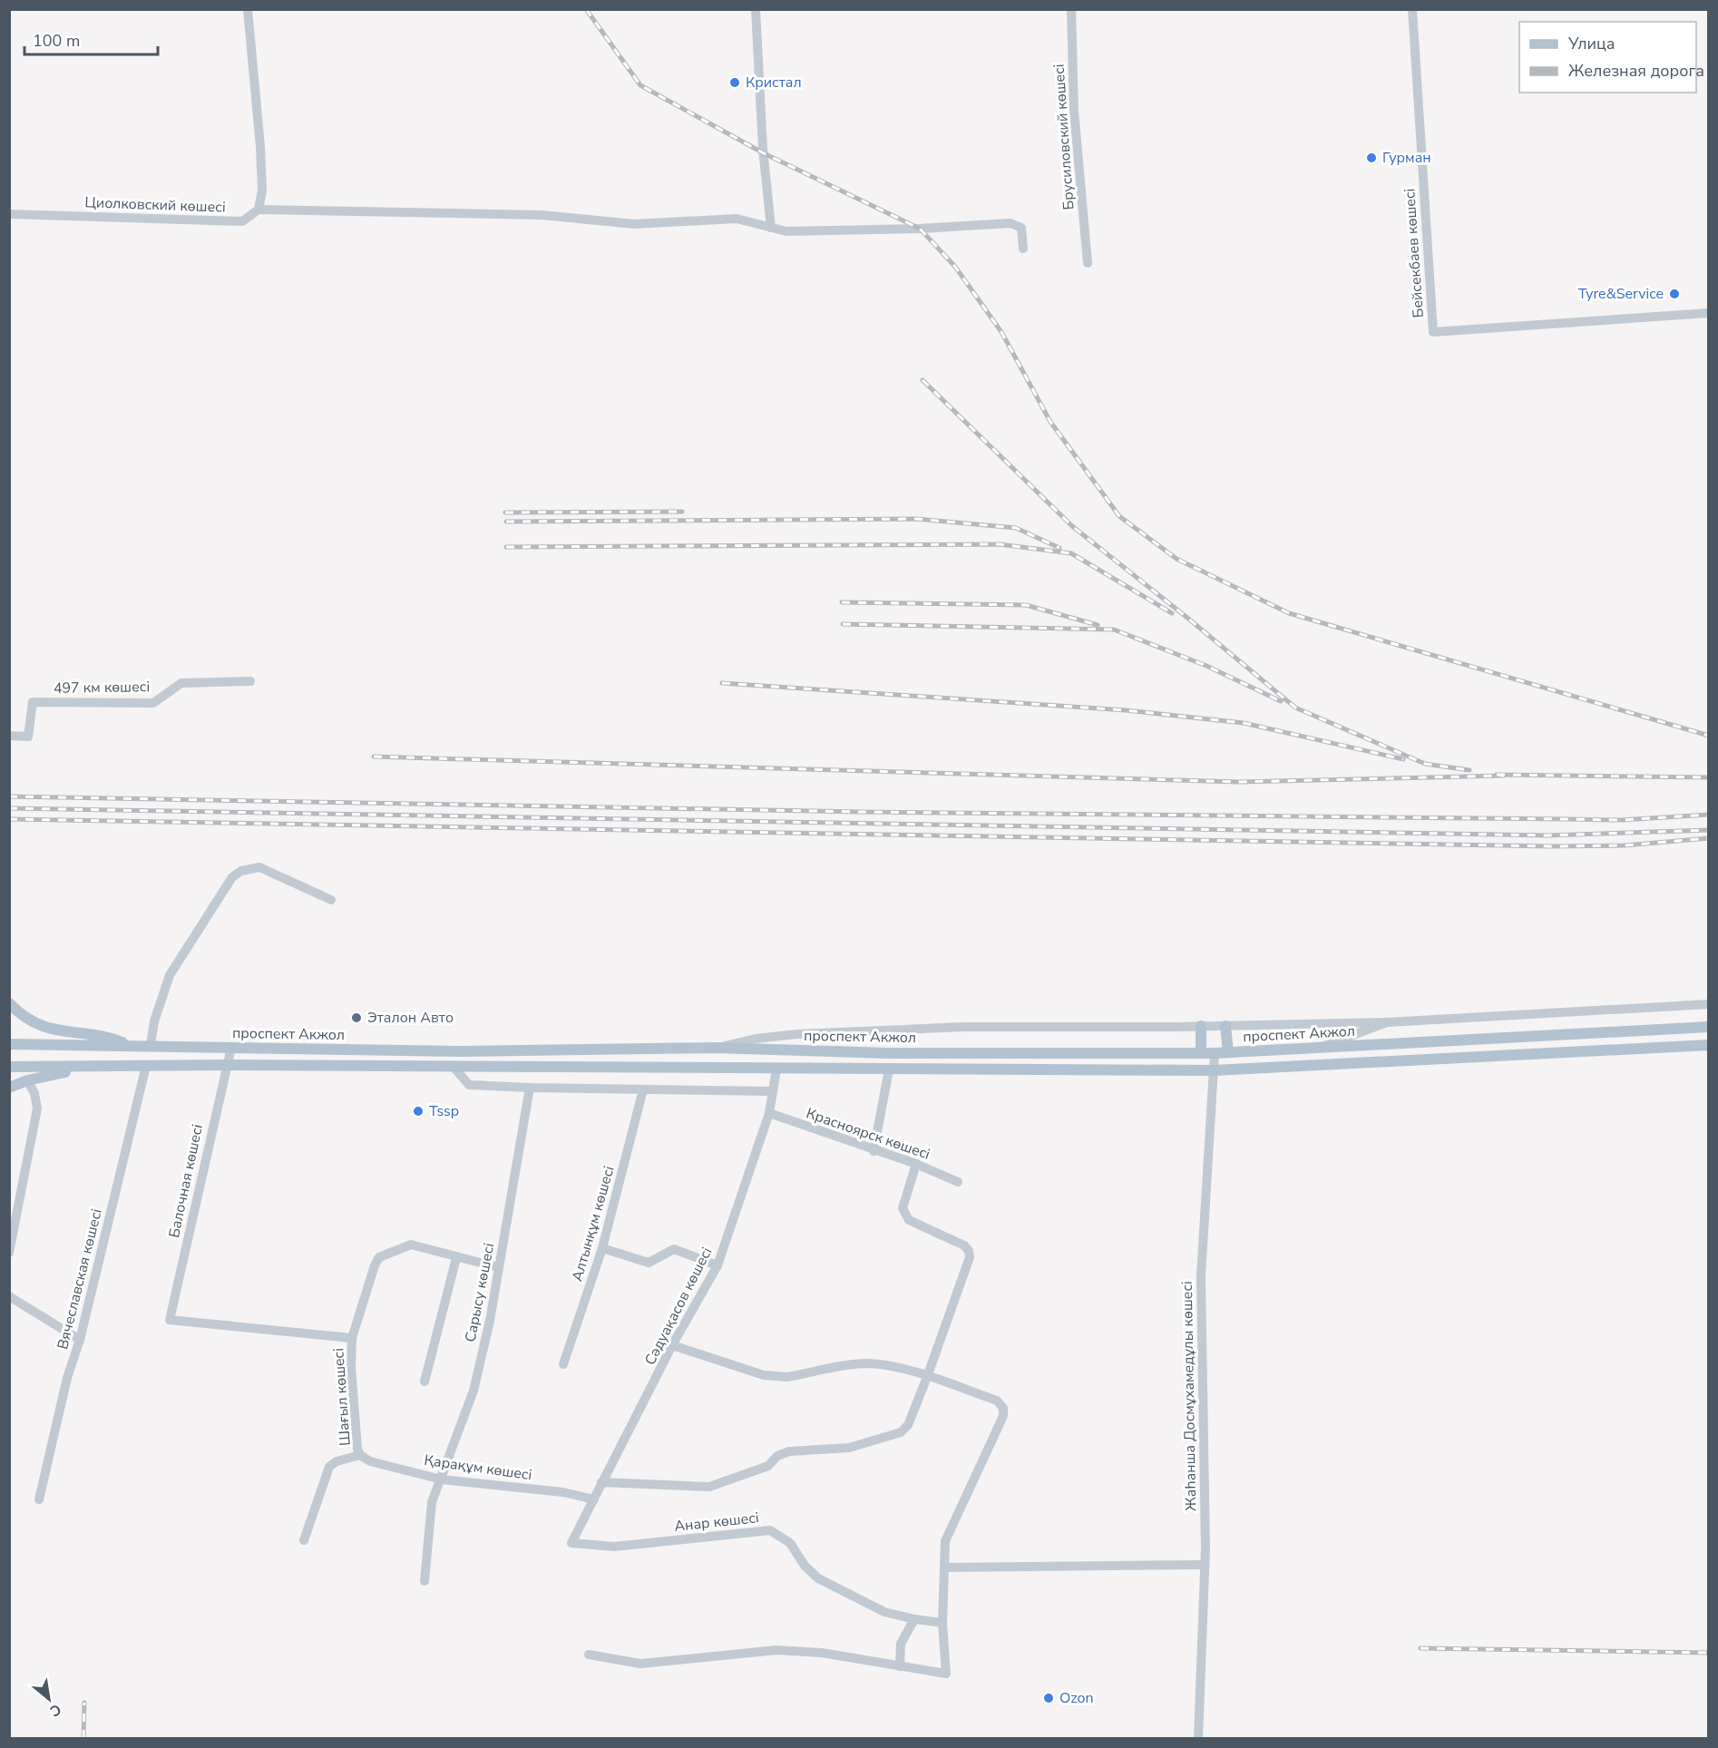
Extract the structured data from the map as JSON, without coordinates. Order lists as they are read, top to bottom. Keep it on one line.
{"streets":{"main road":["проспект Акжол"],"street":["Брусиловский көшесі","Циолковский көшесі","Бейсекбаев көшесі","497 км көшесі","Красноярск көшесі","Балочная көшесі","Алтынқұм көшесі","Вячеславская көшесі","Сарысу көшесі","Сәдуақасов көшесі","Жаһанша Досмұхамедұлы көшесі","Шағыл көшесі","Қарақұм көшесі","Анар көшесі"]},"crossings":[["проспект Акжол","Балочная көшесі"],["проспект Акжол","Вячеславская көшесі"],["проспект Акжол","Сәдуақасов көшесі"],["проспект Акжол","Жаһанша Досмұхамедұлы көшесі"],["Красноярск көшесі","Сәдуақасов көшесі"],["Балочная көшесі","Шағыл көшесі"],["Сарысу көшесі","Шағыл көшесі"],["Сарысу көшесі","Қарақұм көшесі"],["Сәдуақасов көшесі","Қарақұм көшесі"],["Сәдуақасов көшесі","Анар көшесі"],["Шағыл көшесі","Қарақұм көшесі"]],"places":["Кристал","Гурман","Tyre&Service","Эталон Авто","Tssp","Ozon"],"legend":["Улица","Железная дорога"],"scale_bar":"100 m","north":"bottom right"}
